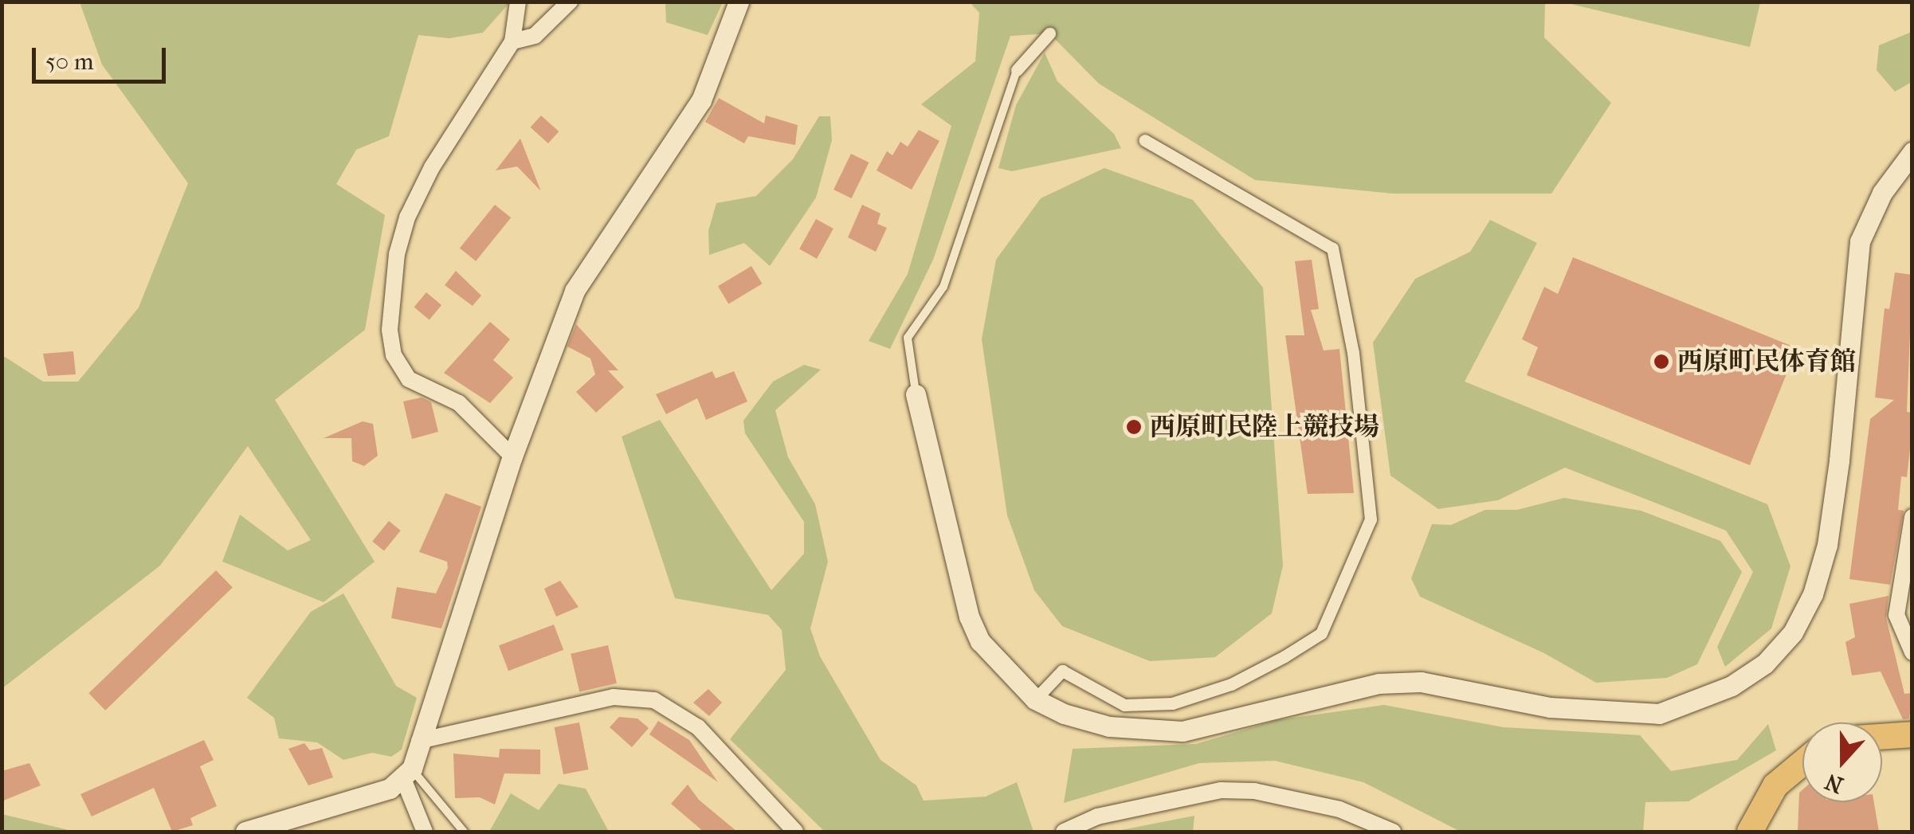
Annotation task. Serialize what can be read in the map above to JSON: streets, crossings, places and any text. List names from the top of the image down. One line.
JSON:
{"places":["西原町民体育館","西原町民陸上競技場"],"scale_bar":"50 m","north":"bottom"}
